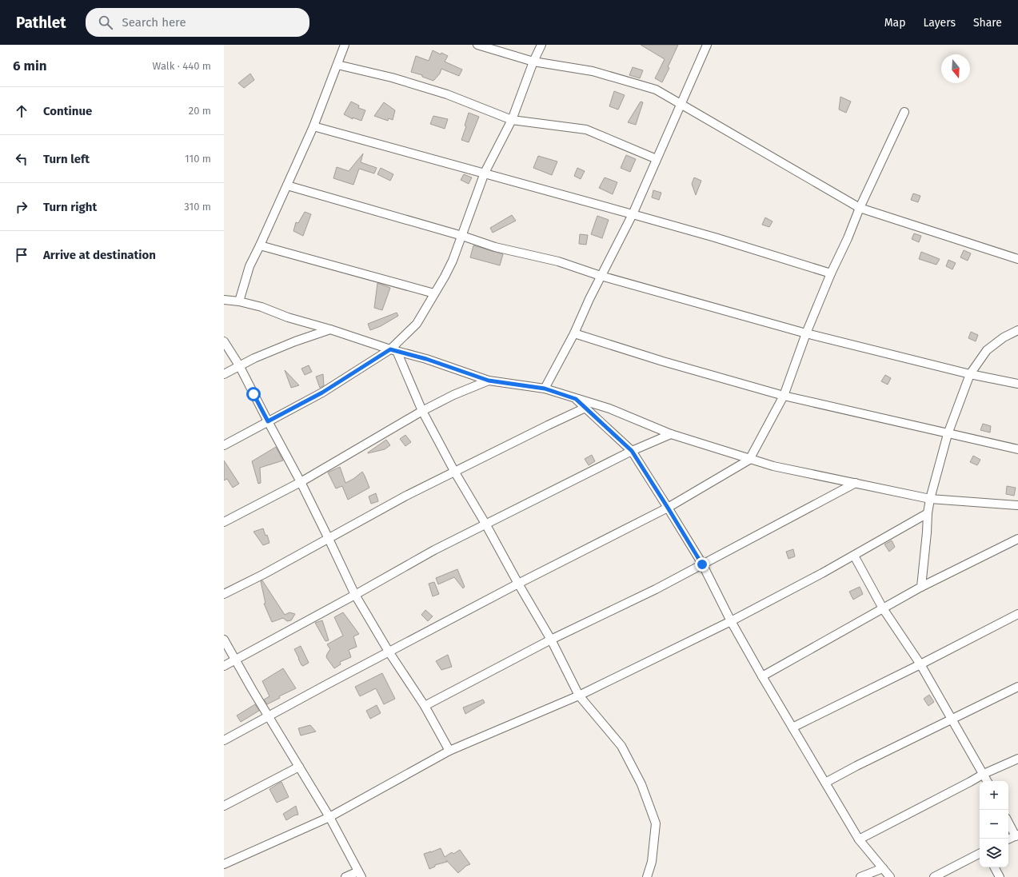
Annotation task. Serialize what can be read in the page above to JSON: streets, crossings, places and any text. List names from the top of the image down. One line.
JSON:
{"north":"bottom","page":{"header":"Pathlet","search":"Search here","nav":["Map","Layers","Share"],"heading":["6 min","Walk · 440 m"],"list":[["Continue","20 m"],["Turn left","110 m"],["Turn right","310 m"],"Arrive at destination"],"map_buttons":["+","−"]}}
